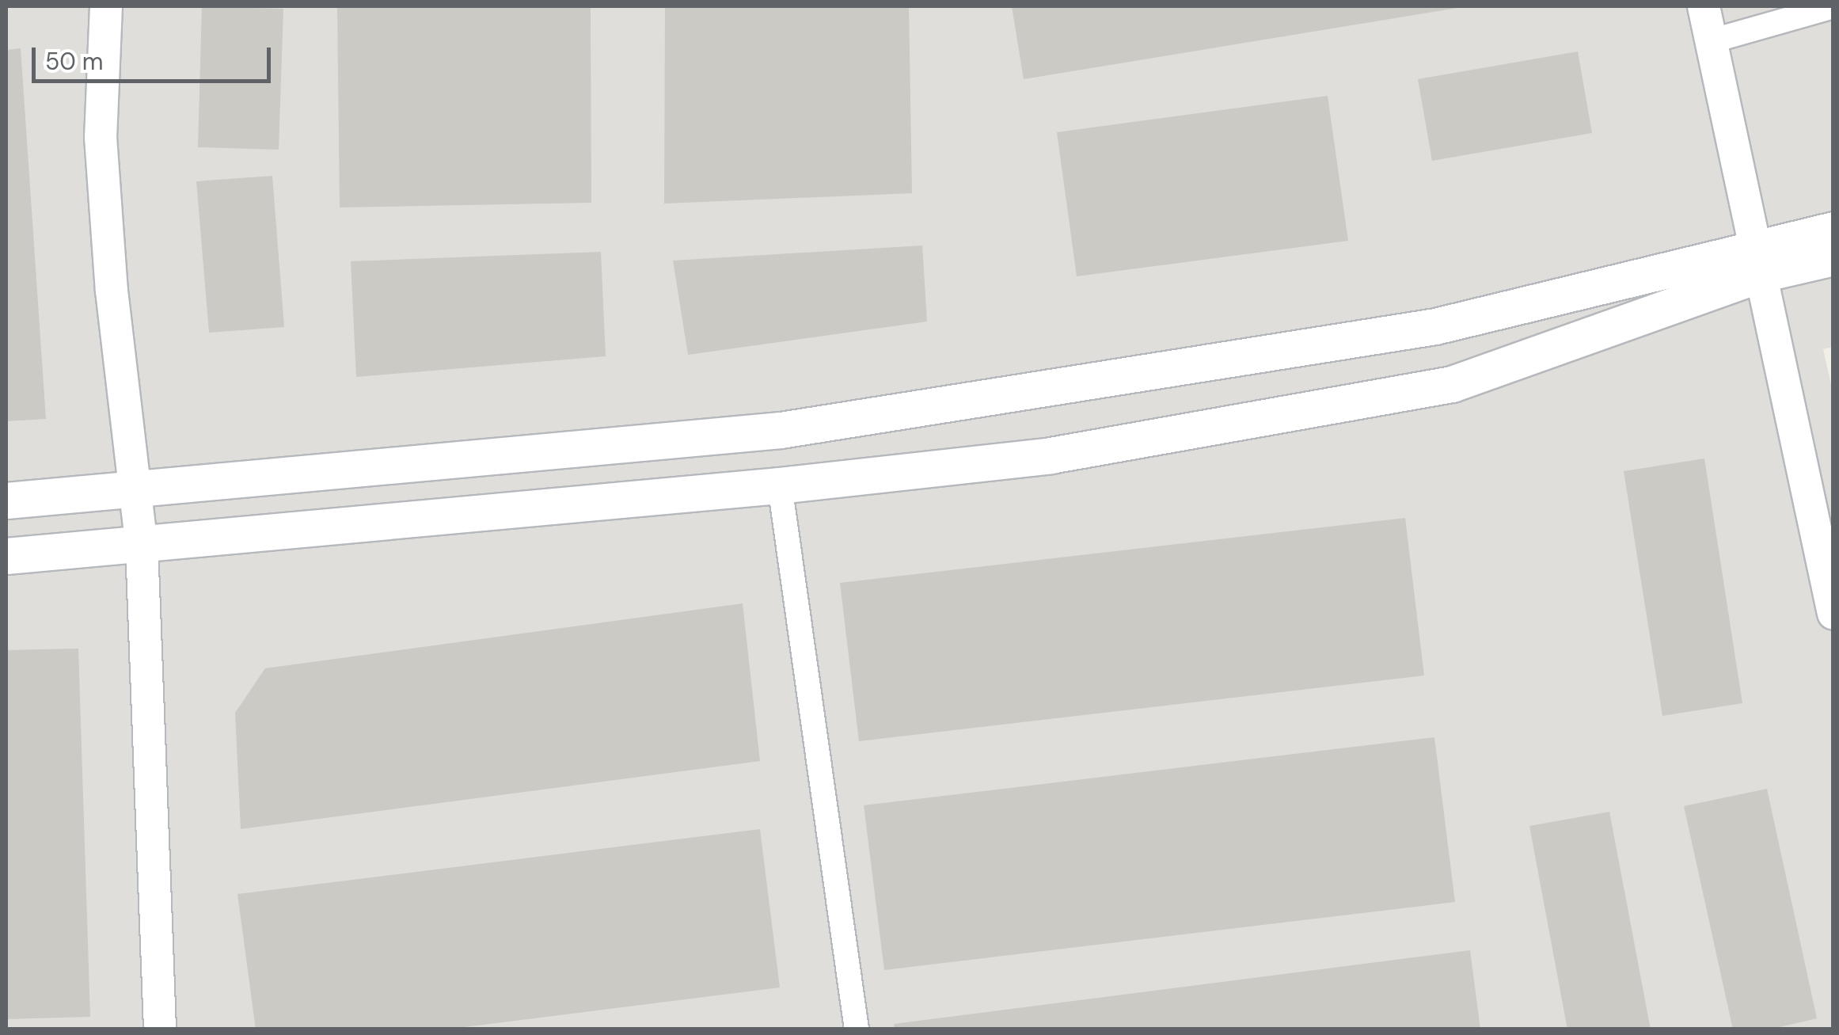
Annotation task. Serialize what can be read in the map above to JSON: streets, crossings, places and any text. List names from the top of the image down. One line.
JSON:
{"scale_bar":"50 m"}
